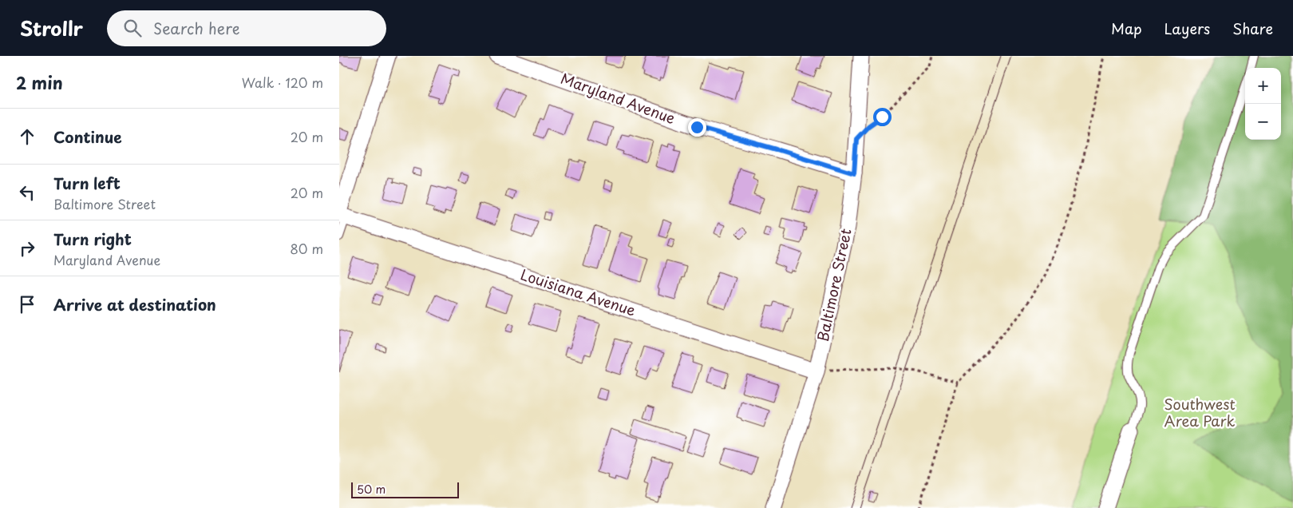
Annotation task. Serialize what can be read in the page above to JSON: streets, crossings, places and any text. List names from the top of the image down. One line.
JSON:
{"streets":{"street":["Maryland Avenue","Baltimore Street","Louisiana Avenue"]},"crossings":[["Maryland Avenue","Baltimore Street"],["Baltimore Street","Louisiana Avenue"]],"parks":["Southwest Area Park"],"scale_bar":"50 m","page":{"header":"Strollr","search":"Search here","nav":["Map","Layers","Share"],"heading":["2 min","Walk · 120 m"],"map_buttons":["+","−"],"list":[["Continue","20 m"],["Turn left","Baltimore Street","20 m"],["Turn right","Maryland Avenue","80 m"],"Arrive at destination"],"scale":"50 m"}}
